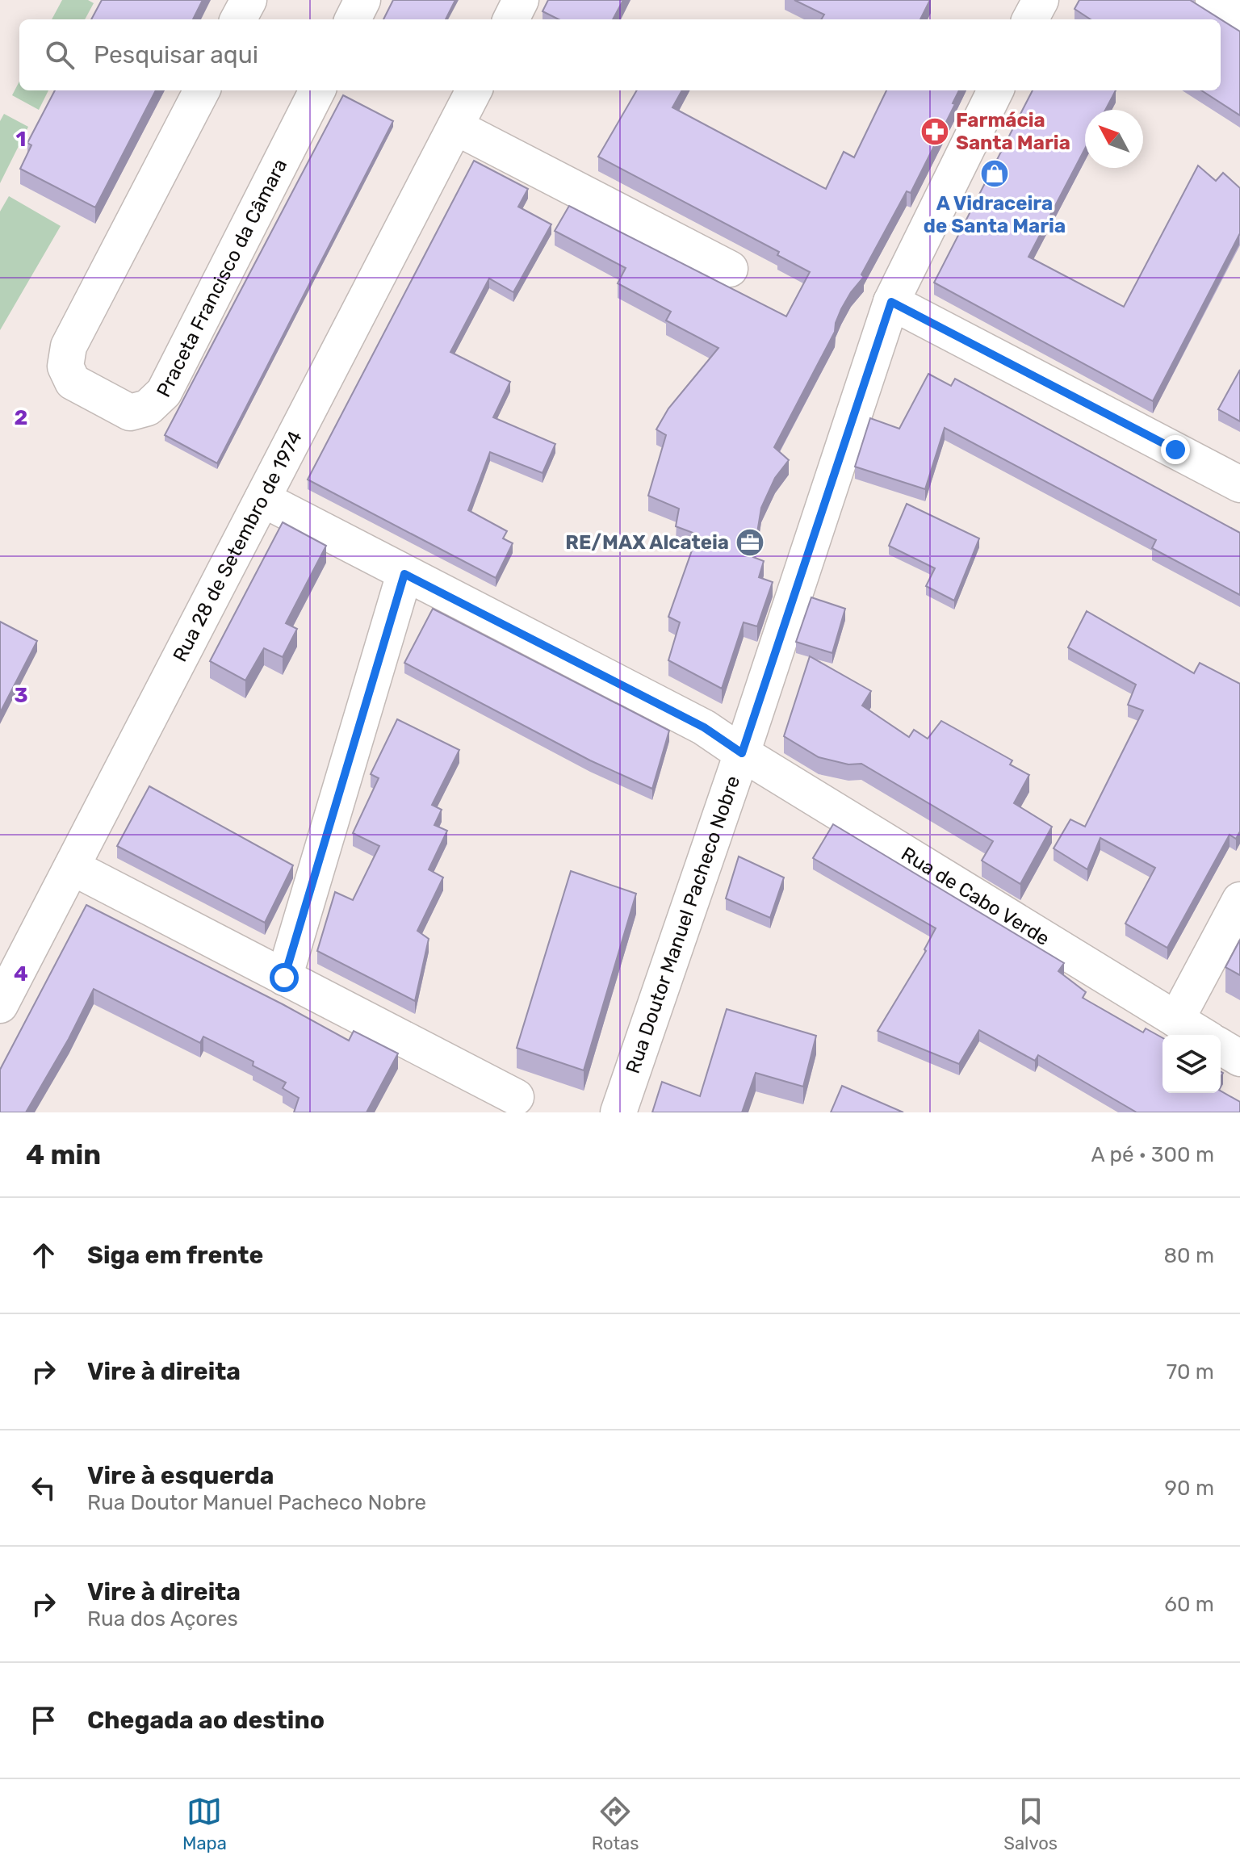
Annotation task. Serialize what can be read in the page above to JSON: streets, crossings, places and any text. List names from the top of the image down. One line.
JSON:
{"streets":{"street":["Praceta Francisco da Câmara","Rua 28 de Setembro de 1974","Rua de Cabo Verde","Rua Doutor Manuel Pacheco Nobre"]},"crossings":[["Rua 28 de Setembro de 1974","Rua de Cabo Verde"],["Rua de Cabo Verde","Rua Doutor Manuel Pacheco Nobre"]],"places":{"pharmacy":["Farmácia Santa Maria"],"shop":["A Vidraceira de Santa Maria"],"office":["RE/MAX Alcateia"]},"north":"top left","page":{"search":"Pesquisar aqui","heading":["4 min","A pé · 300 m"],"list":[["Siga em frente","80 m"],["Vire à direita","70 m"],["Vire à esquerda","Rua Doutor Manuel Pacheco Nobre","90 m"],["Vire à direita","Rua dos Açores","60 m"],"Chegada ao destino"],"nav":["Mapa","Rotas","Salvos"]},"grid":{"rows":["1","2","3","4"]}}
